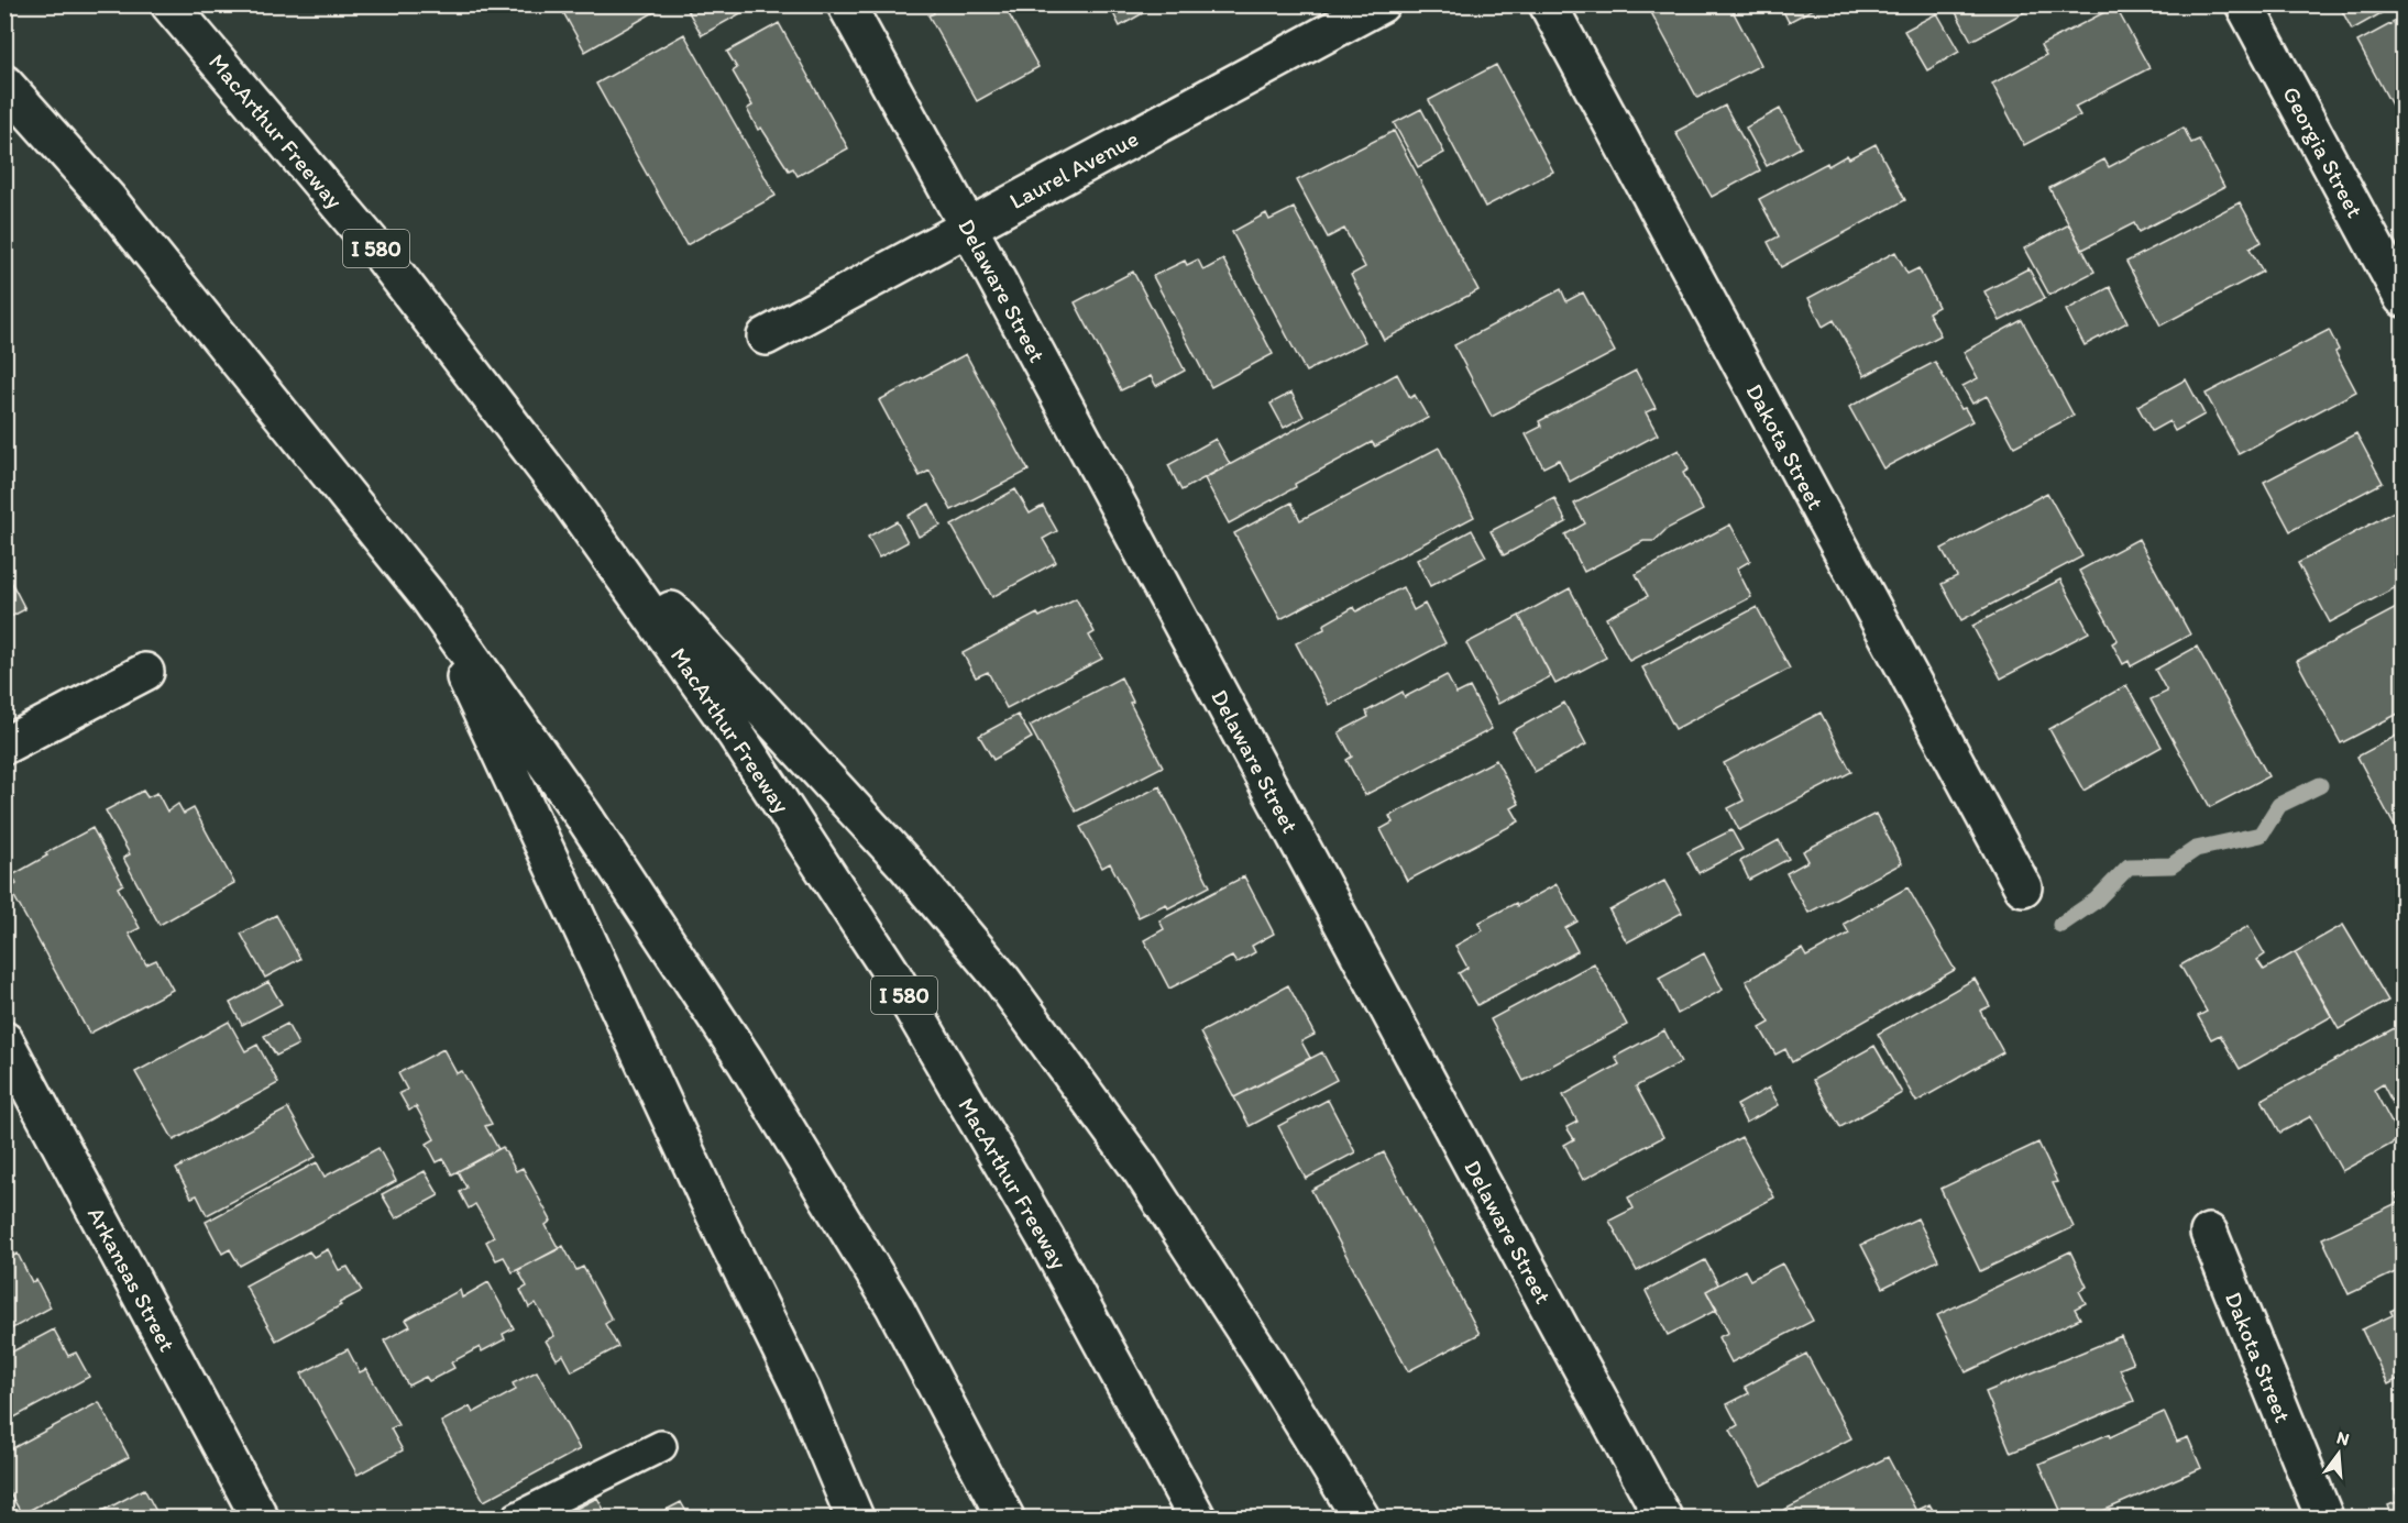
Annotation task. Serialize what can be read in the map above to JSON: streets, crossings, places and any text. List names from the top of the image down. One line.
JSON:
{"streets":{"main road":["MacArthur Freeway","Georgia Street","Laurel Avenue","I 580","Delaware Street","Dakota Street","Arkansas Street"]},"crossings":[["Laurel Avenue","Delaware Street"]],"north":"top"}
